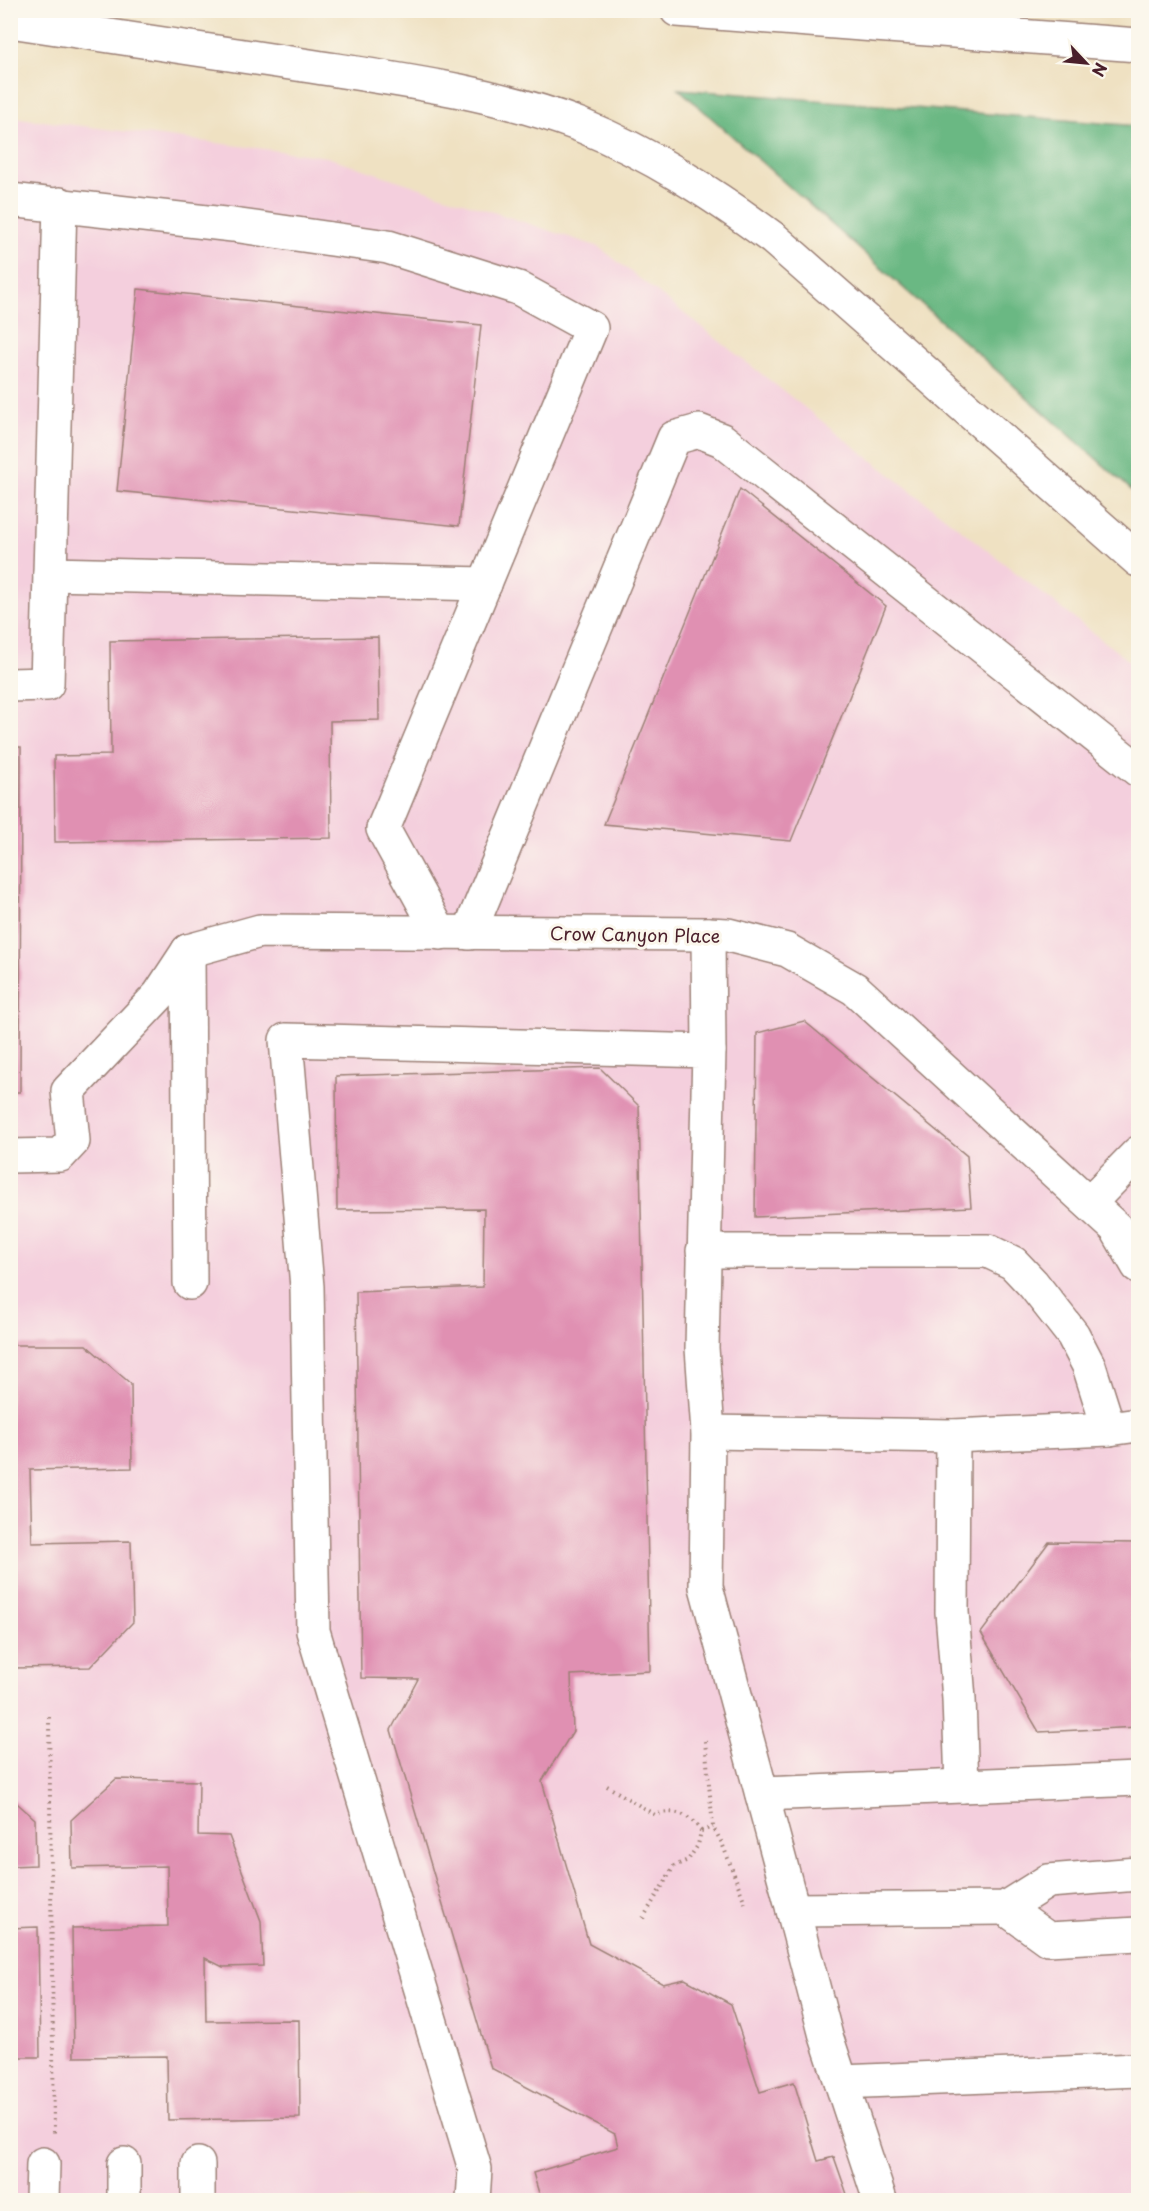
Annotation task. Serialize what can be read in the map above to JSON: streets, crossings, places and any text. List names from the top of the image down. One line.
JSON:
{"streets":{"main road":["Crow Canyon Place"]},"north":"bottom right"}
